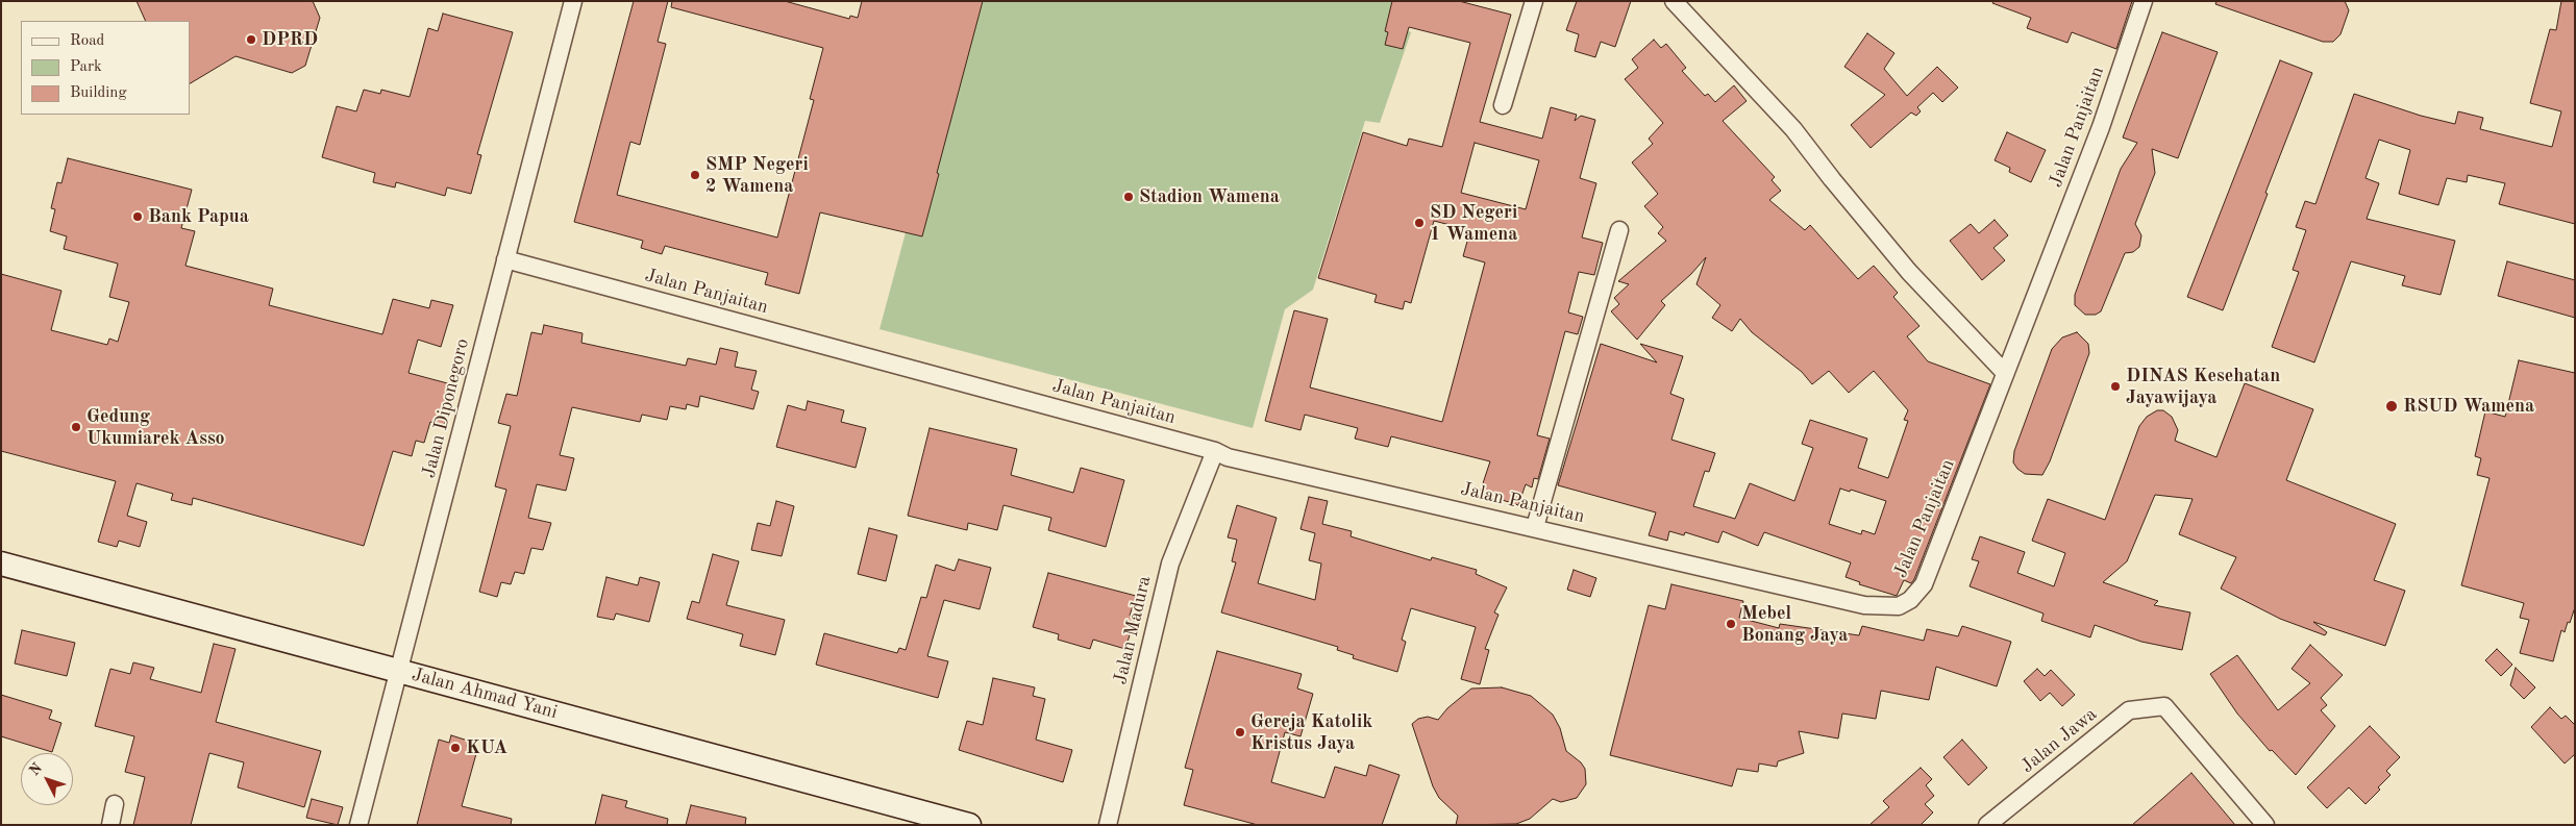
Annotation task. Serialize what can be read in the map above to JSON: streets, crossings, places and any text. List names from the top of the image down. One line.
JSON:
{"streets":{"main road":["Jalan Ahmad Yani"],"street":["Jalan Panjaitan","Jalan Diponegoro","Jalan Madura","Jalan Jawa"]},"crossings":[["Jalan Panjaitan","Jalan Diponegoro"],["Jalan Panjaitan","Jalan Madura"],["Jalan Diponegoro","Jalan Ahmad Yani"]],"places":["DPRD","SMP Negeri 2 Wamena","Stadion Wamena","Bank Papua","SD Negeri 1 Wamena","DINAS Kesehatan Jayawijaya","RSUD Wamena","Gedung Ukumiarek Asso","Mebel Bonang Jaya","Gereja Katolik Kristus Jaya","KUA"],"legend":["Road","Park","Building"],"north":"top left"}
